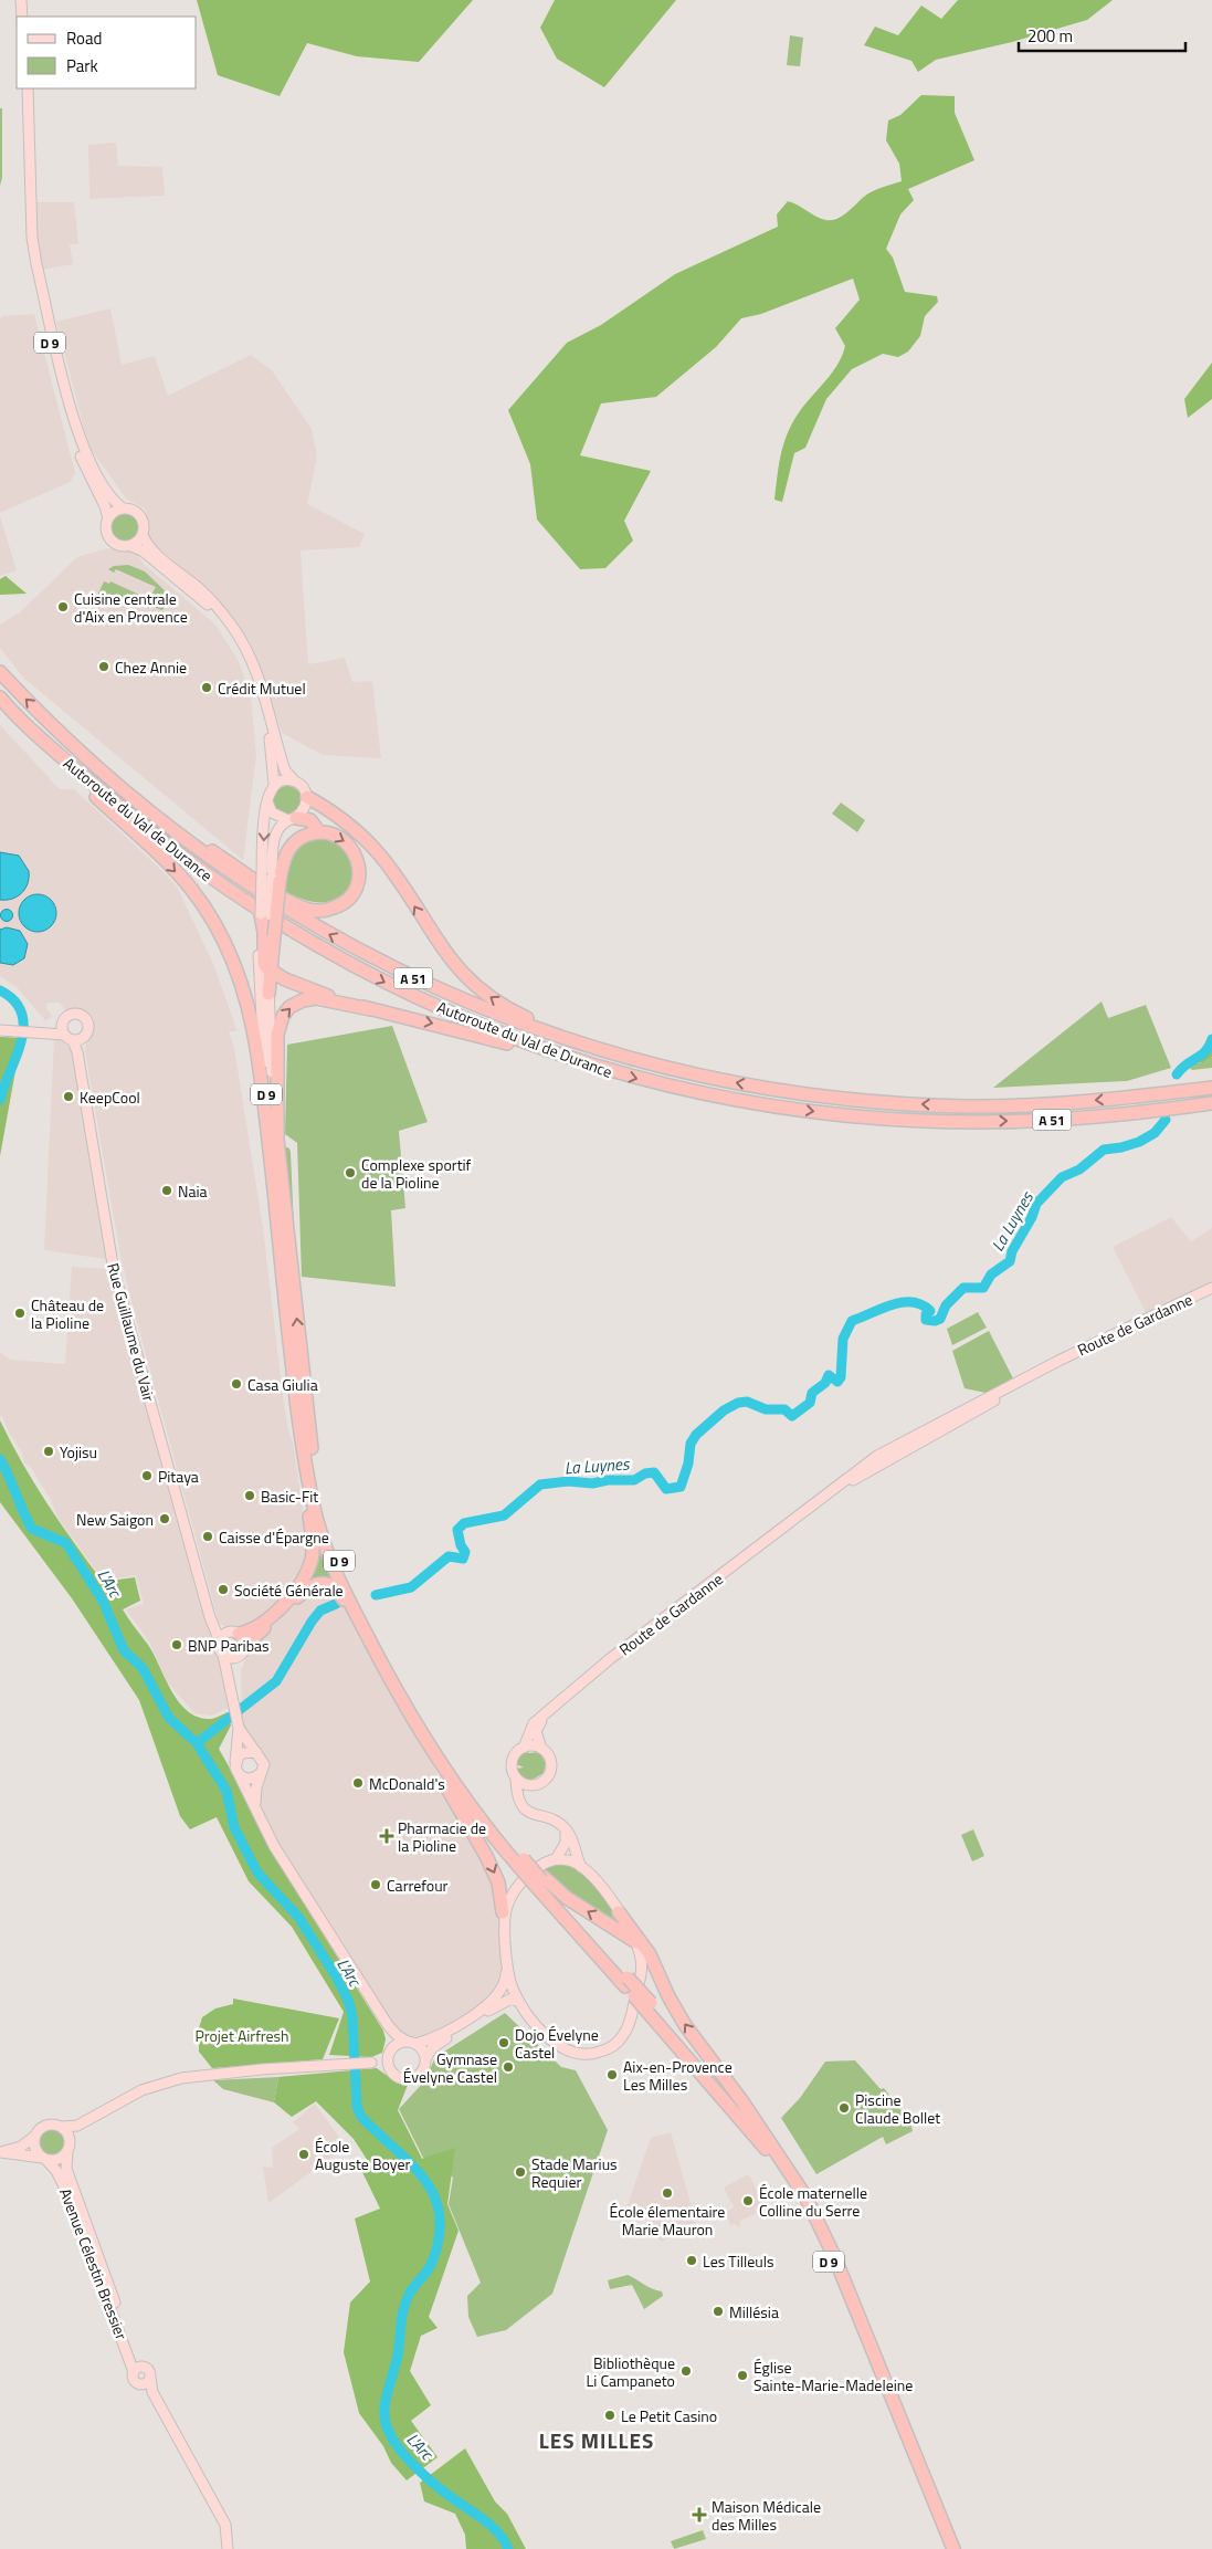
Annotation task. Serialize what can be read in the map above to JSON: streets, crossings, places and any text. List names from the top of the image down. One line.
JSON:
{"streets":{"highway":["D 9","Autoroute du Val de Durance","A 51"],"main road":["Route de Gardanne","Rue Guillaume du Vair","Avenue Célestin Bressier"]},"crossings":[["D 9","Rue Guillaume du Vair"]],"districts":["LES MILLES"],"water":["La Luynes","L'Arc"],"parks":["Projet Airfresh"],"places":{"other":["Cuisine centrale d'Aix en Provence","Chez Annie","Crédit Mutuel","KeepCool","Complexe sportif de la Pioline","Naia","Château de la Pioline","Casa Giulia","Yojisu","Pitaya","Basic-Fit","New Saigon","Caisse d'Épargne","Société Générale","BNP Paribas","McDonald's","Carrefour","Dojo Évelyne Castel","Gymnase Évelyne Castel","Aix-en-Provence Les Milles","Piscine Claude Bollet","École Auguste Boyer","Stade Marius Requier","École élementaire Marie Mauron","École maternelle Colline du Serre","Les Tilleuls","Millésia","Bibliothèque Li Campaneto","Église Sainte-Marie-Madeleine","Le Petit Casino"],"health":["Pharmacie de la Pioline","Maison Médicale des Milles"]},"legend":["Road","Park"],"scale_bar":"200 m"}
